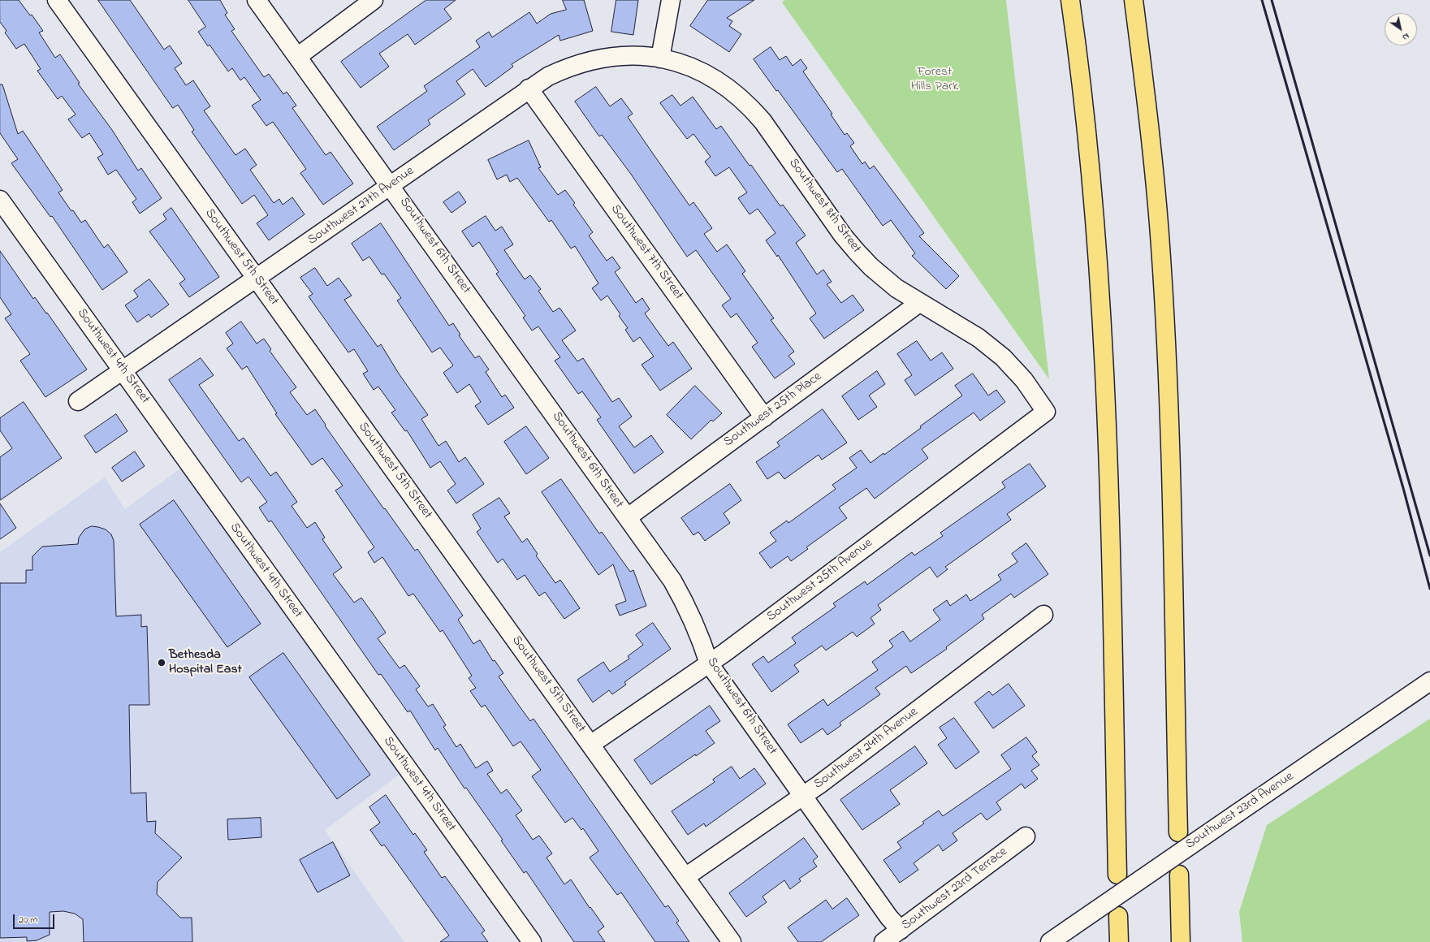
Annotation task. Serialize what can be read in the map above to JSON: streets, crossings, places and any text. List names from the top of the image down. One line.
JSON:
{"streets":{"street":["Southwest 27th Avenue","Southwest 8th Street","Southwest 6th Street","Southwest 7th Street","Southwest 5th Street","Southwest 4th Street","Southwest 25th Place","Southwest 25th Avenue","Southwest 24th Avenue","Southwest 23rd Avenue","Southwest 23rd Terrace"]},"crossings":[["Southwest 27th Avenue","Southwest 8th Street"],["Southwest 27th Avenue","Southwest 6th Street"],["Southwest 27th Avenue","Southwest 7th Street"],["Southwest 27th Avenue","Southwest 5th Street"],["Southwest 27th Avenue","Southwest 4th Street"],["Southwest 8th Street","Southwest 25th Place"],["Southwest 8th Street","Southwest 25th Avenue"],["Southwest 6th Street","Southwest 25th Place"],["Southwest 6th Street","Southwest 25th Avenue"],["Southwest 6th Street","Southwest 24th Avenue"],["Southwest 6th Street","Southwest 23rd Terrace"],["Southwest 7th Street","Southwest 25th Place"],["Southwest 5th Street","Southwest 25th Avenue"],["Southwest 5th Street","Southwest 24th Avenue"]],"parks":["Forest Hills Park"],"places":["Bethesda Hospital East"],"scale_bar":"20 m","north":"bottom right"}
